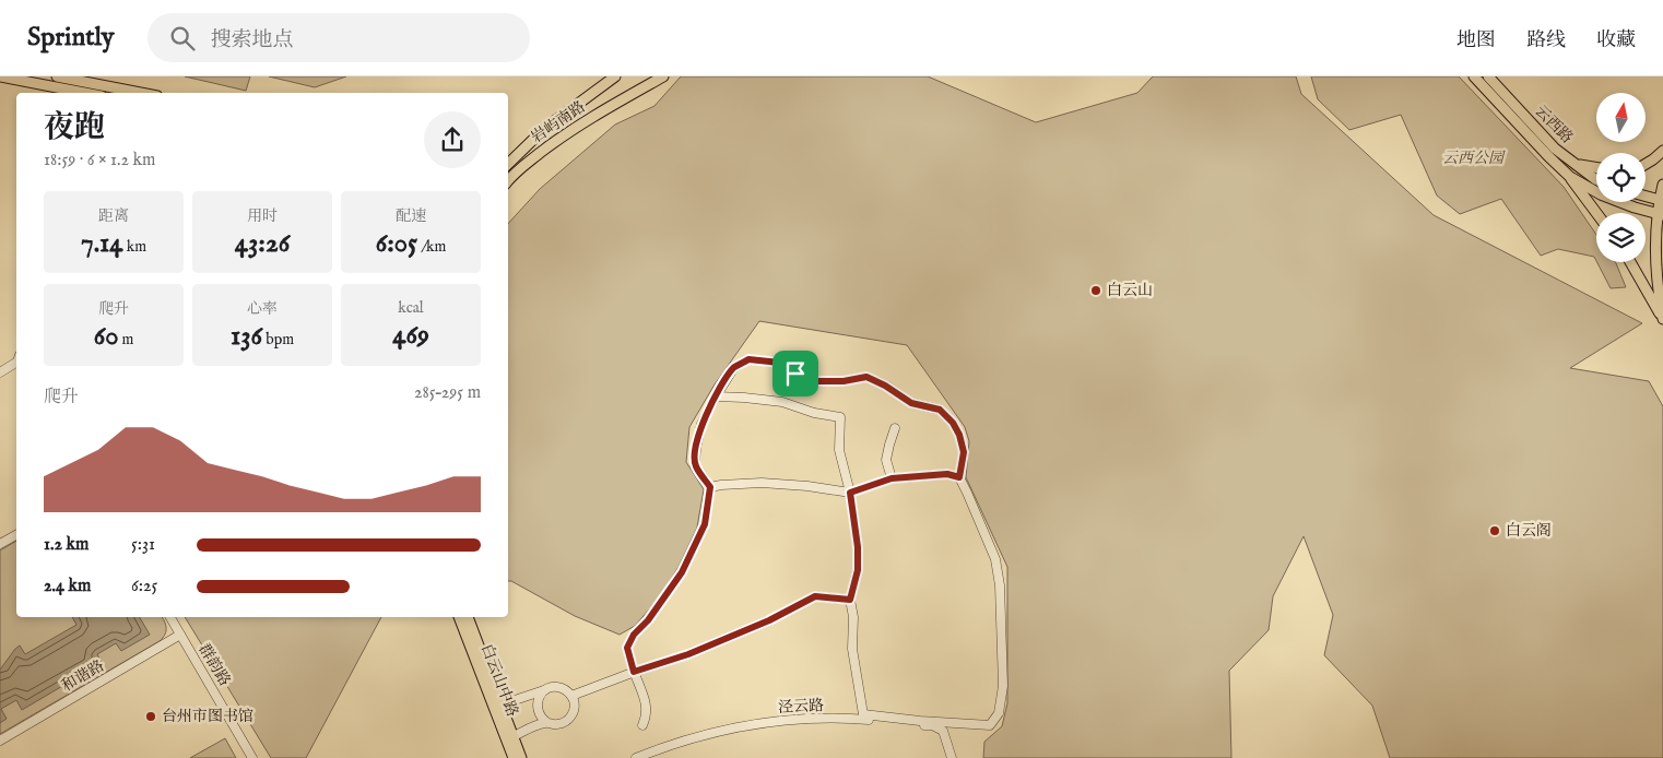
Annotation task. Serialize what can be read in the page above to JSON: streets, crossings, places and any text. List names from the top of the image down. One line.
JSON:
{"streets":{"main road":["岩屿南路","云西路","白云山中路"],"street":["群韵路","和谐路","泾云路"]},"crossings":[["群韵路","和谐路"]],"parks":["云西公园"],"places":["白云山","白云阁","台州市图书馆"],"north":"top","page":{"header":"Sprintly","search":"搜索地点","nav":["地图","路线","收藏"],"heading":["夜跑","18:59 · 6 × 1.2 km"],"stats":[["距离","7.14 km"],["用时","43:26"],["配速","6:05 /km"],["爬升","60 m"],["心率","136 bpm"],["kcal","469"]],"chart":["爬升","285–295 m"],"list":[{"name":"1.2 km","note":"5:31"},{"name":"2.4 km","note":"6:25"}]}}
